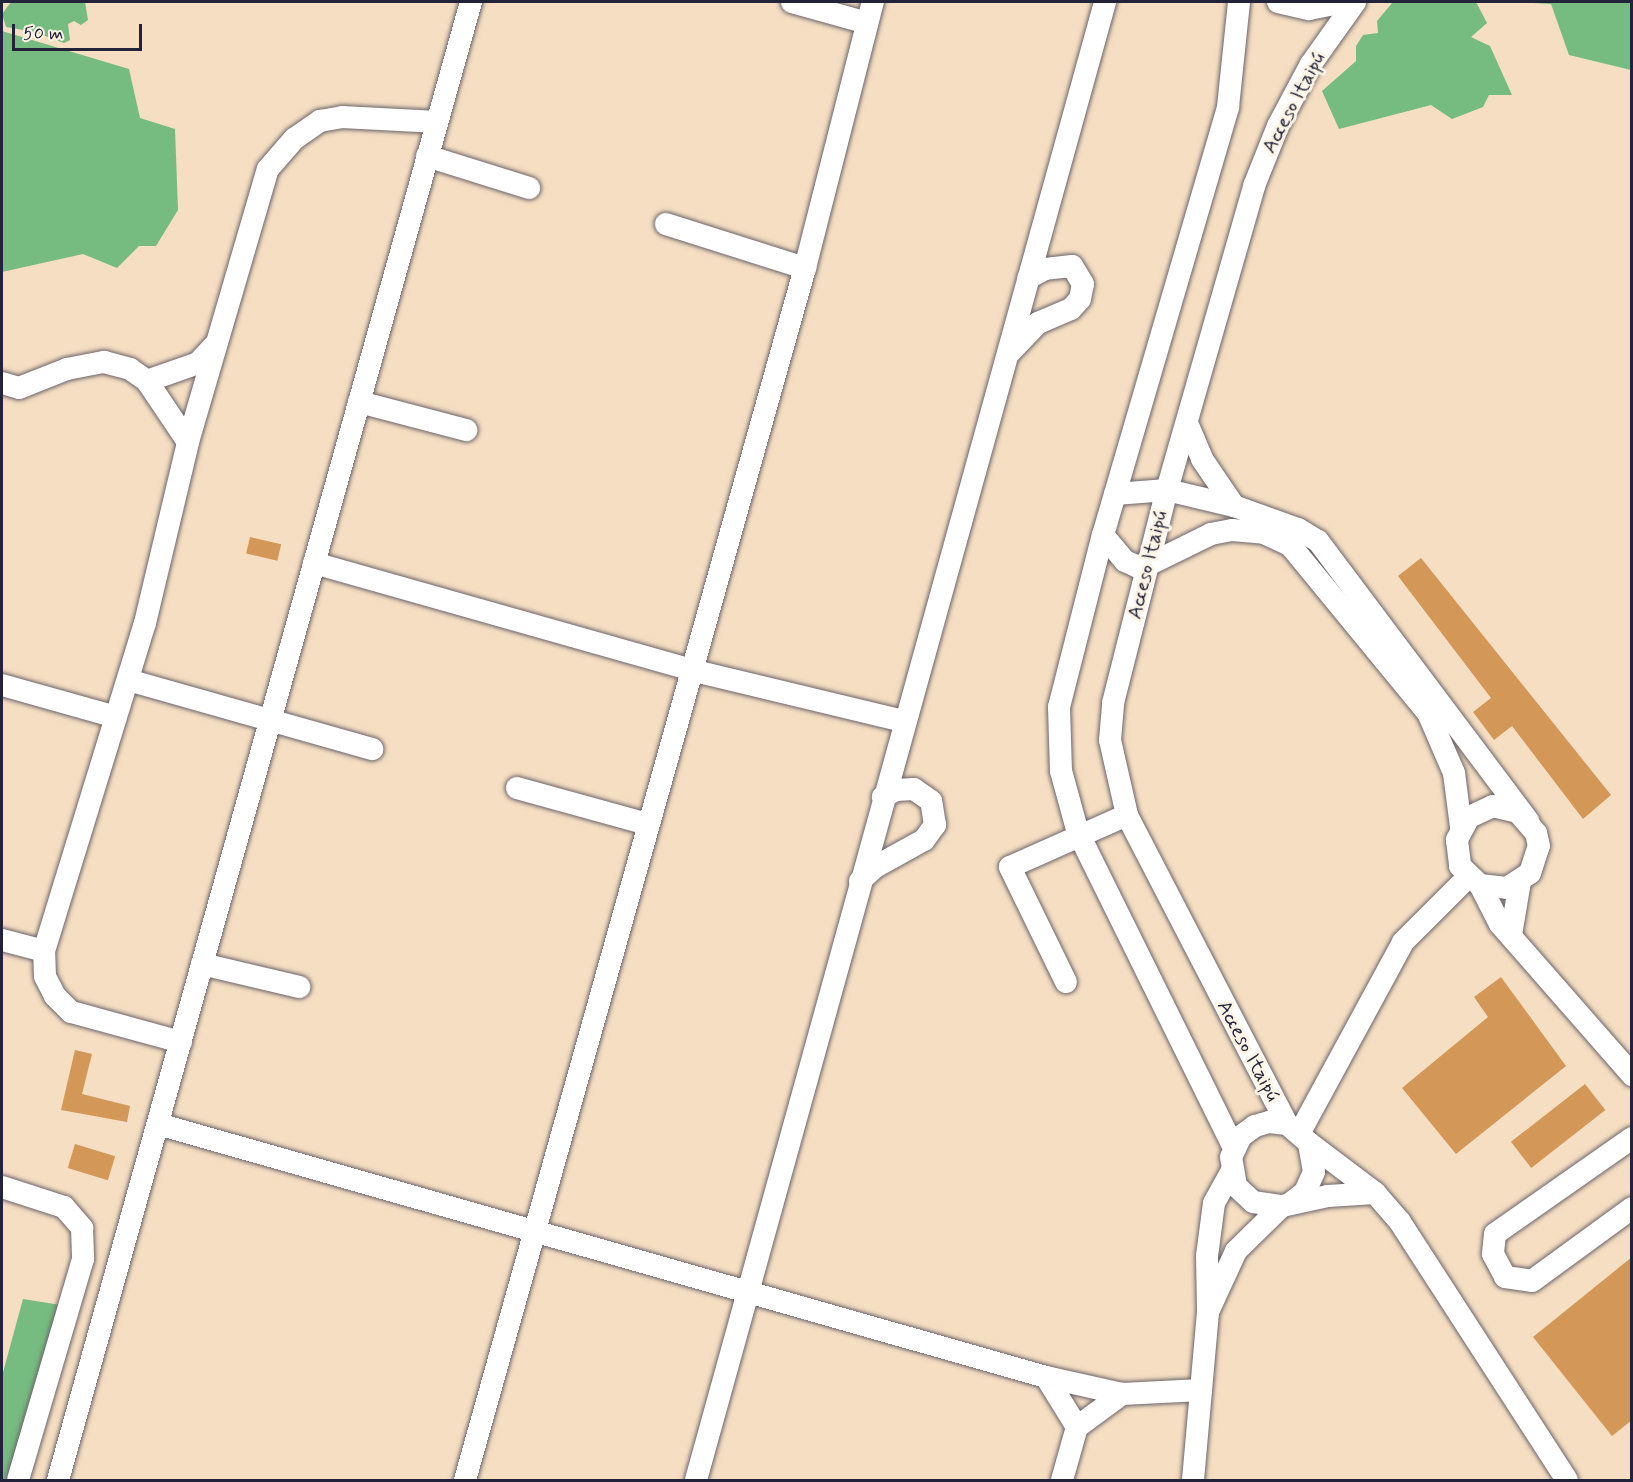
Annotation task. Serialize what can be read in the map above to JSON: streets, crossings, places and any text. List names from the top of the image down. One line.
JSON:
{"streets":{"street":["Acceso Itaipú"]},"scale_bar":"50 m"}
